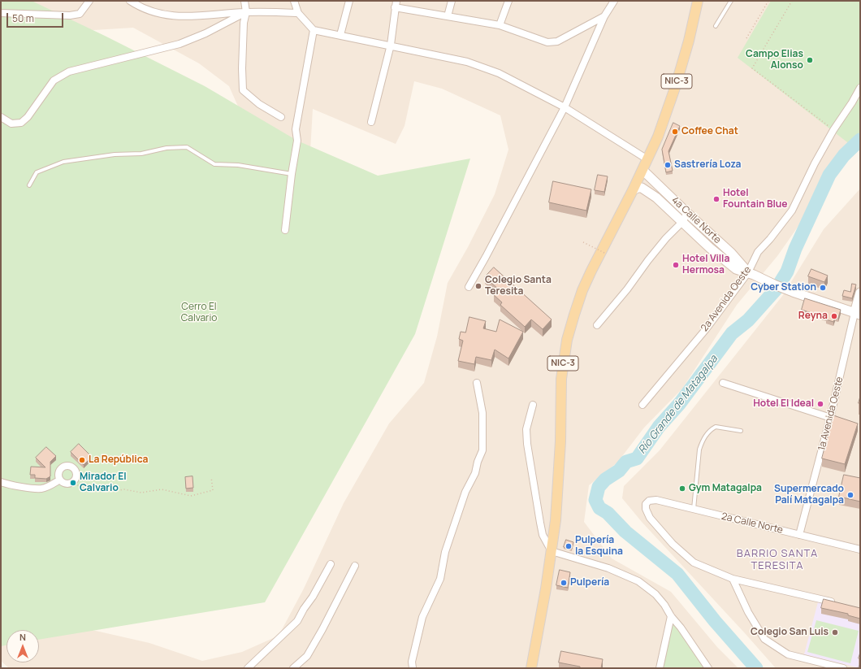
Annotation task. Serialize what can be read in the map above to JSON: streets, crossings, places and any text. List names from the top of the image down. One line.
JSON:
{"streets":{"main road":["NIC-3"],"street":["4a Calle Norte","2a Avenida Oeste","1a Avenida Oeste","2a Calle Norte"]},"crossings":[["NIC-3","4a Calle Norte"],["4a Calle Norte","2a Avenida Oeste"],["4a Calle Norte","1a Avenida Oeste"],["1a Avenida Oeste","2a Calle Norte"]],"districts":["BARRIO SANTA TERESITA"],"water":["Río Grande de Matagalpa"],"parks":["Cerro El Calvario"],"places":["Campo Elias Alonso","Coffee Chat","Sastrería Loza","Hotel Fountain Blue","Hotel Villa Hermosa","Colegio Santa Teresita","Cyber Station","Reyna","Hotel El Ideal","La República","Mirador El Calvario","Gym Matagalpa","Supermercado Palí Matagalpa","Pulpería la Esquina","Pulpería","Colegio San Luis"],"scale_bar":"50 m","north":"top"}
